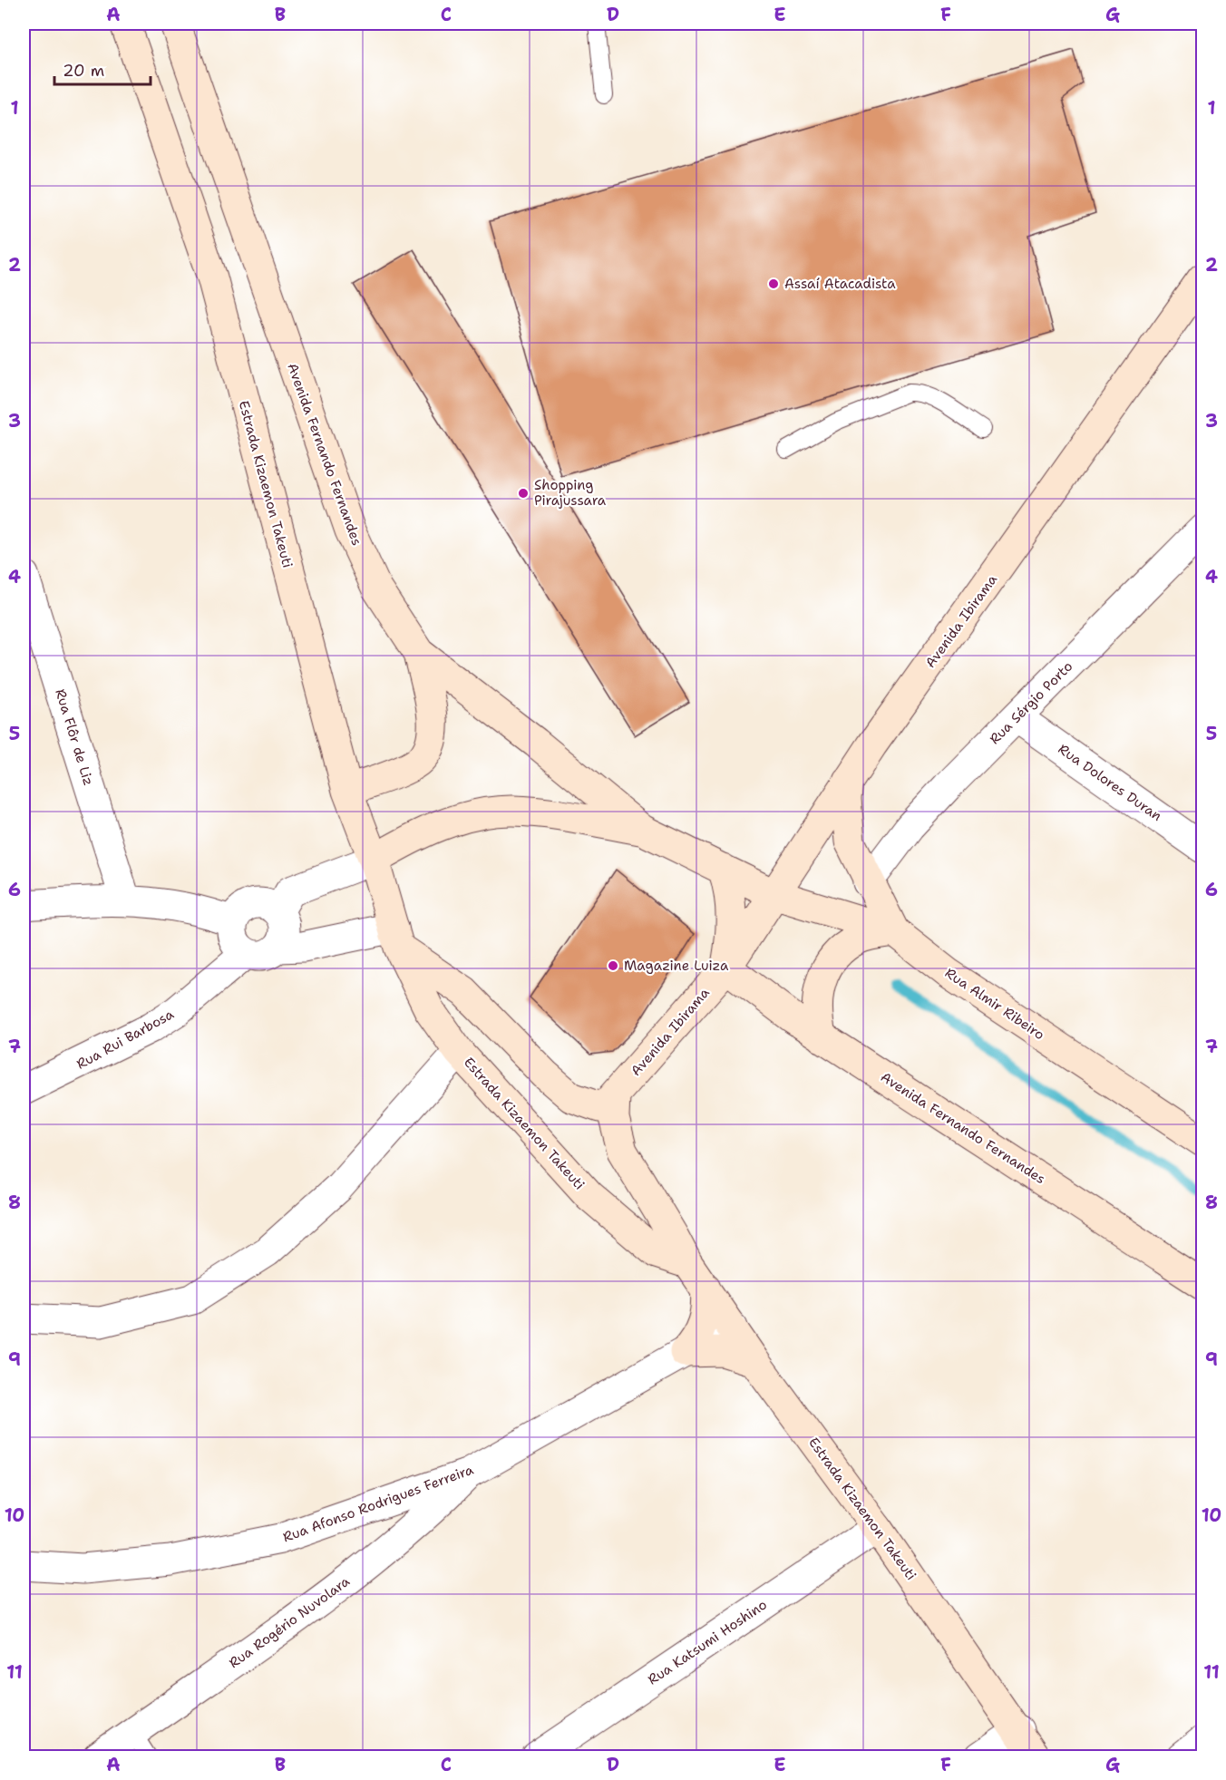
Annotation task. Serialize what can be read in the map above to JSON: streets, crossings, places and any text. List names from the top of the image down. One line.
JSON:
{"streets":{"main road":["Avenida Fernando Fernandes","Estrada Kizaemon Takeuti","Avenida Ibirama","Rua Almir Ribeiro"],"street":["Rua Sérgio Porto","Rua Flôr de Liz","Rua Dolores Duran","Rua Rui Barbosa","Rua Afonso Rodrigues Ferreira","Rua Rogério Nuvolara","Rua Katsumi Hoshino"]},"crossings":[["Avenida Fernando Fernandes","Avenida Ibirama"],["Avenida Fernando Fernandes","Rua Almir Ribeiro"],["Estrada Kizaemon Takeuti","Avenida Ibirama"],["Estrada Kizaemon Takeuti","Rua Afonso Rodrigues Ferreira"],["Estrada Kizaemon Takeuti","Rua Katsumi Hoshino"],["Avenida Ibirama","Rua Almir Ribeiro"],["Rua Sérgio Porto","Rua Dolores Duran"],["Rua Afonso Rodrigues Ferreira","Rua Rogério Nuvolara"]],"places":["Assaí Atacadista","Shopping Pirajussara","Magazine Luiza"],"scale_bar":"20 m","grid":{"columns":["A","B","C","D","E","F","G"],"rows":["1","2","3","4","5","6","7","8","9","10","11"]}}
